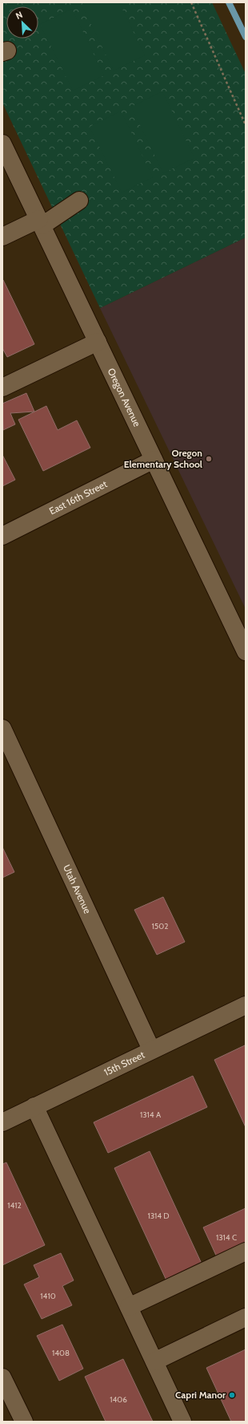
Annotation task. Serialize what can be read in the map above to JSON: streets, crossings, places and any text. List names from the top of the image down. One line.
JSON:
{"streets":{"street":["Oregon Avenue","East 16th Street","Utah Avenue","15th Street"]},"crossings":[["Oregon Avenue","East 16th Street"],["Utah Avenue","15th Street"]],"places":["Oregon Elementary School","Capri Manor"],"house_numbers":["1502","1314 A","1412","1314 D","1314 C","1410","1408","1406"],"north":"top left"}
